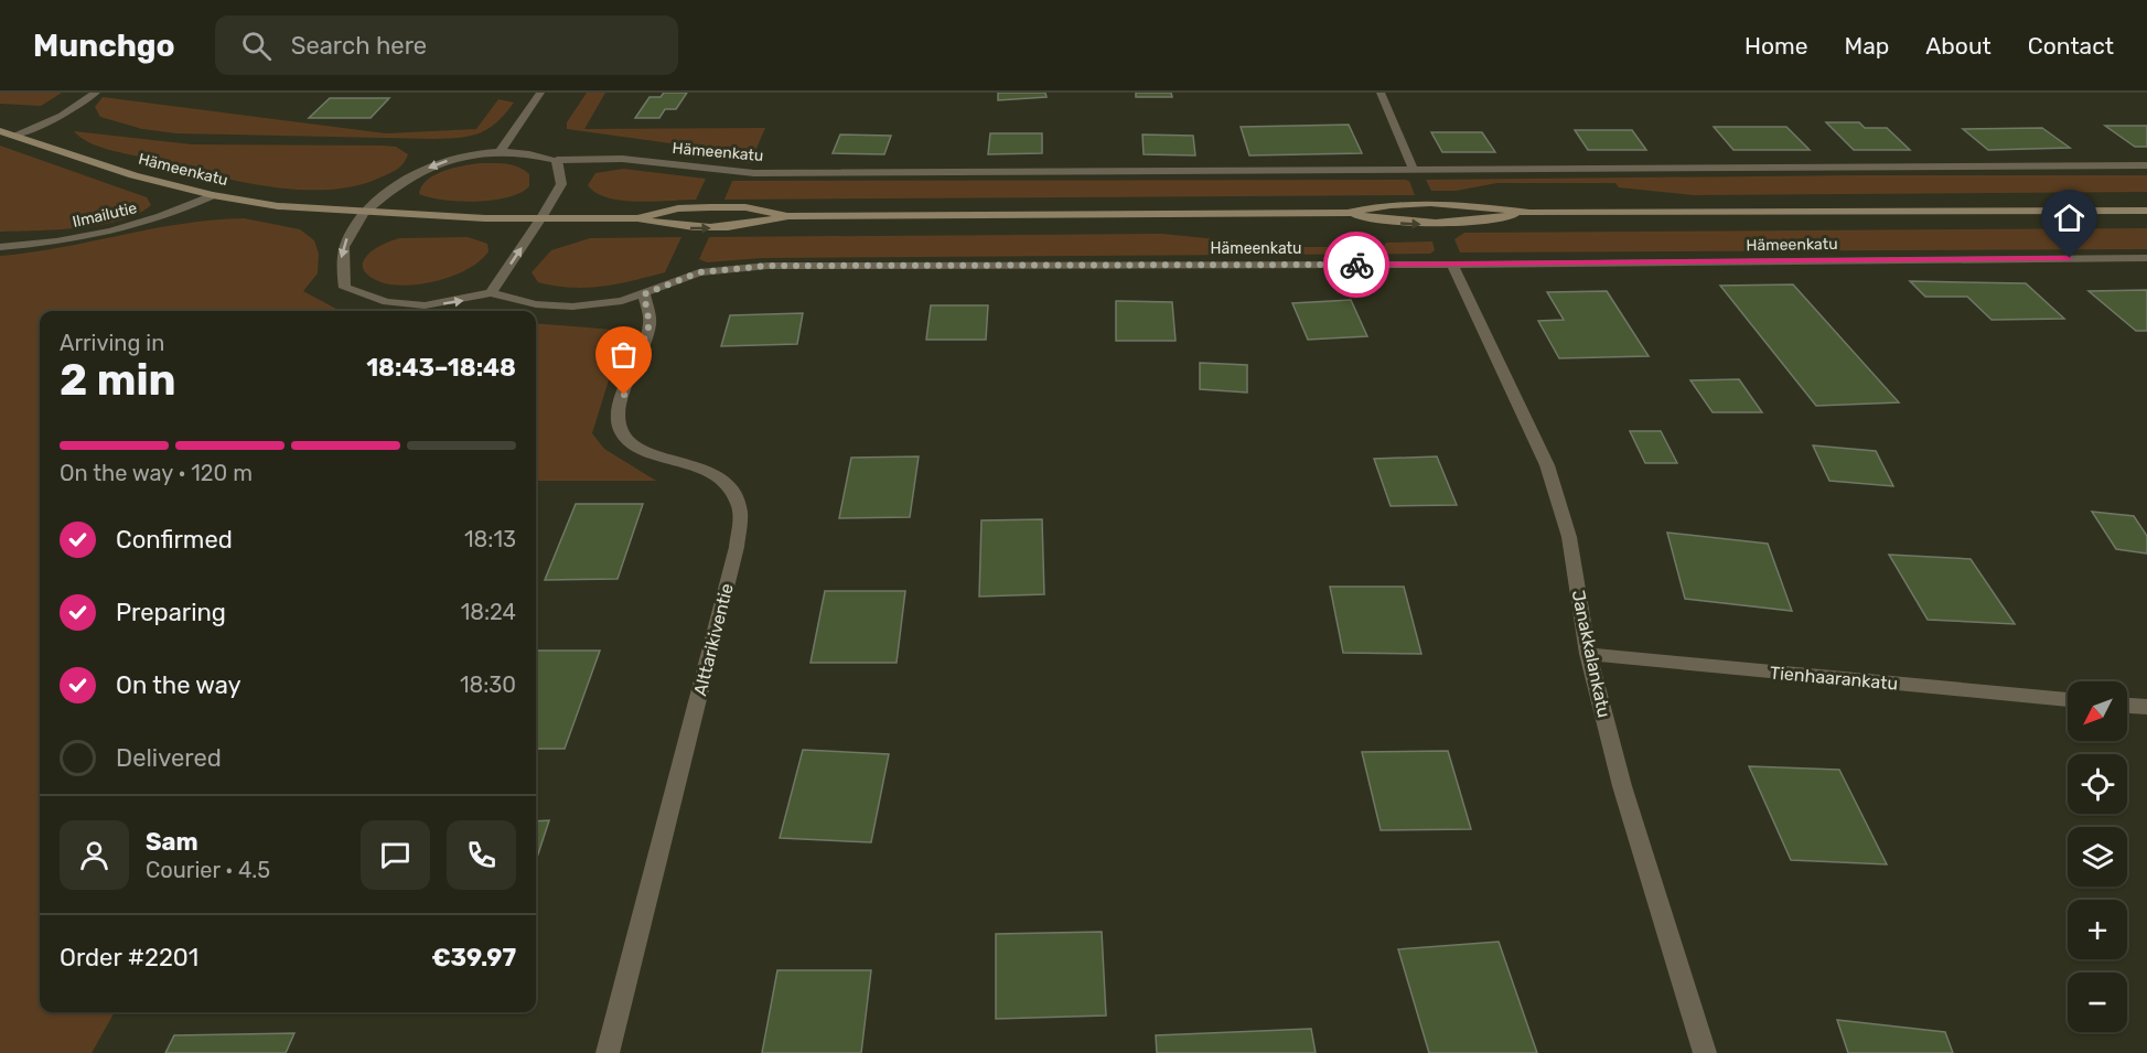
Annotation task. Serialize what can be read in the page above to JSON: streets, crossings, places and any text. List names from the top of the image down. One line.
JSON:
{"streets":{"main road":["Hämeenkatu"],"street":["Ilmailutie","Alttarikiventie","Janakkalankatu","Tienhaarankatu"]},"crossings":[["Hämeenkatu","Ilmailutie"],["Hämeenkatu","Alttarikiventie"],["Hämeenkatu","Janakkalankatu"],["Janakkalankatu","Tienhaarankatu"]],"north":"bottom left","page":{"header":"Munchgo","search":"Search here","nav":["Home","Map","About","Contact"],"heading":["2 min","Arriving in","18:43–18:48"],"panel":["Sam","Courier · 4.5","Order #2201","€39.97"],"bar":"On the way · 120 m","list":[["Confirmed","18:13"],["Preparing","18:24"],["On the way","18:30"],"Delivered"],"map_buttons":["+","−"]}}
